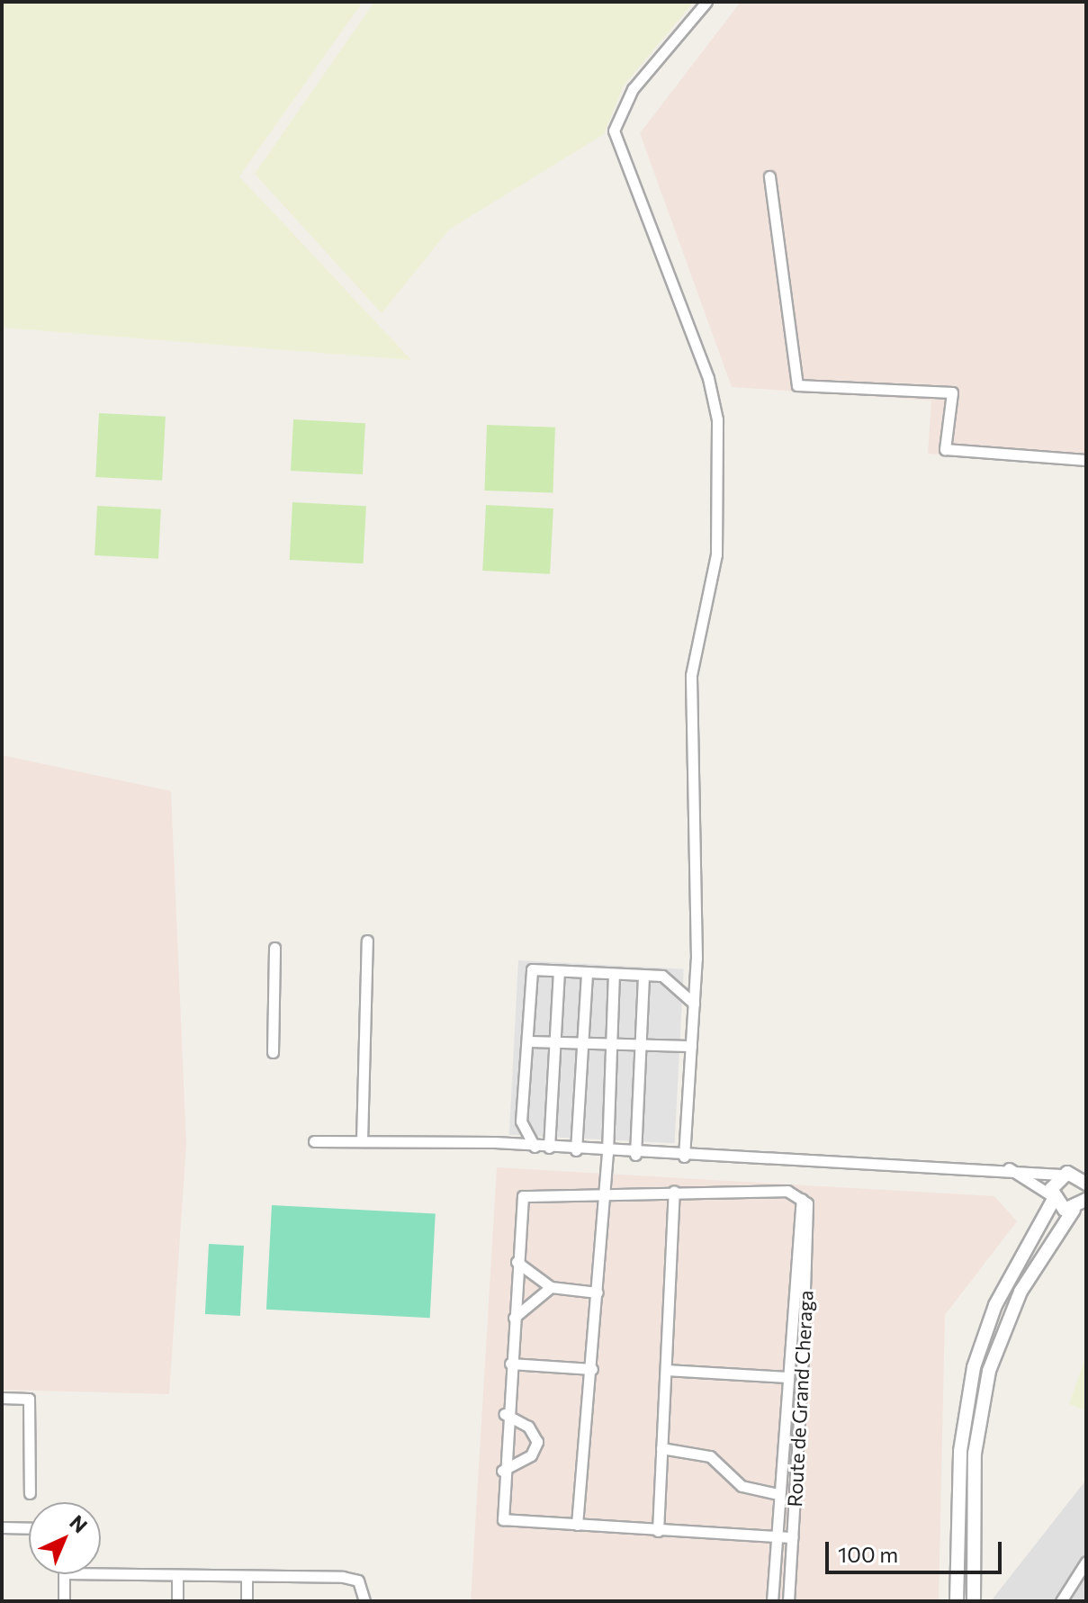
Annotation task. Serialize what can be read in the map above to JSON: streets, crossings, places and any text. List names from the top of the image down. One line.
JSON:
{"streets":{"street":["Route de Grand Cheraga"]},"scale_bar":"100 m","north":"top right"}
